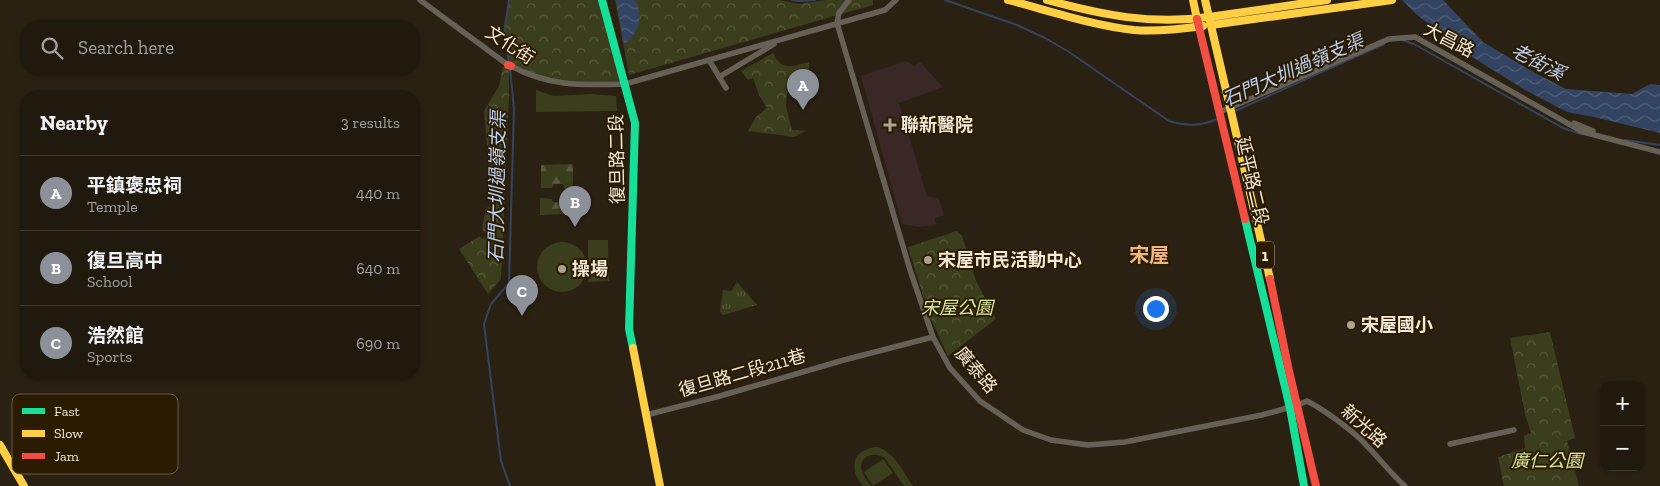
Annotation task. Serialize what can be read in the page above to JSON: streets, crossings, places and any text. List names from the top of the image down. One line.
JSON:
{"streets":{"main road":["復旦路二段","延平路二段","1"],"street":["大昌路","文化街","廣泰路","復旦路二段211巷","新光路"]},"crossings":[["大昌路","延平路二段"],["文化街","復旦路二段"],["復旦路二段","復旦路二段211巷"],["延平路二段","廣泰路"],["延平路二段","新光路"],["廣泰路","復旦路二段211巷"],["廣泰路","新光路"]],"districts":["宋屋"],"water":["老街溪","石門大圳過嶺支渠"],"parks":["宋屋公園","廣仁公園"],"places":{"health":["聯新醫院"],"other":["宋屋市民活動中心","操場","宋屋國小"]},"legend":["Fast","Slow","Jam"],"page":{"search":"Search here","pins":["A","B","C"],"heading":["Nearby","3 results"],"list":[{"mark":"A","name":"平鎮褒忠祠","note":"Temple","value":"440 m"},{"mark":"B","name":"復旦高中","note":"School","value":"640 m"},{"mark":"C","name":"浩然館","note":"Sports","value":"690 m"}],"map_buttons":["+","−"]}}
